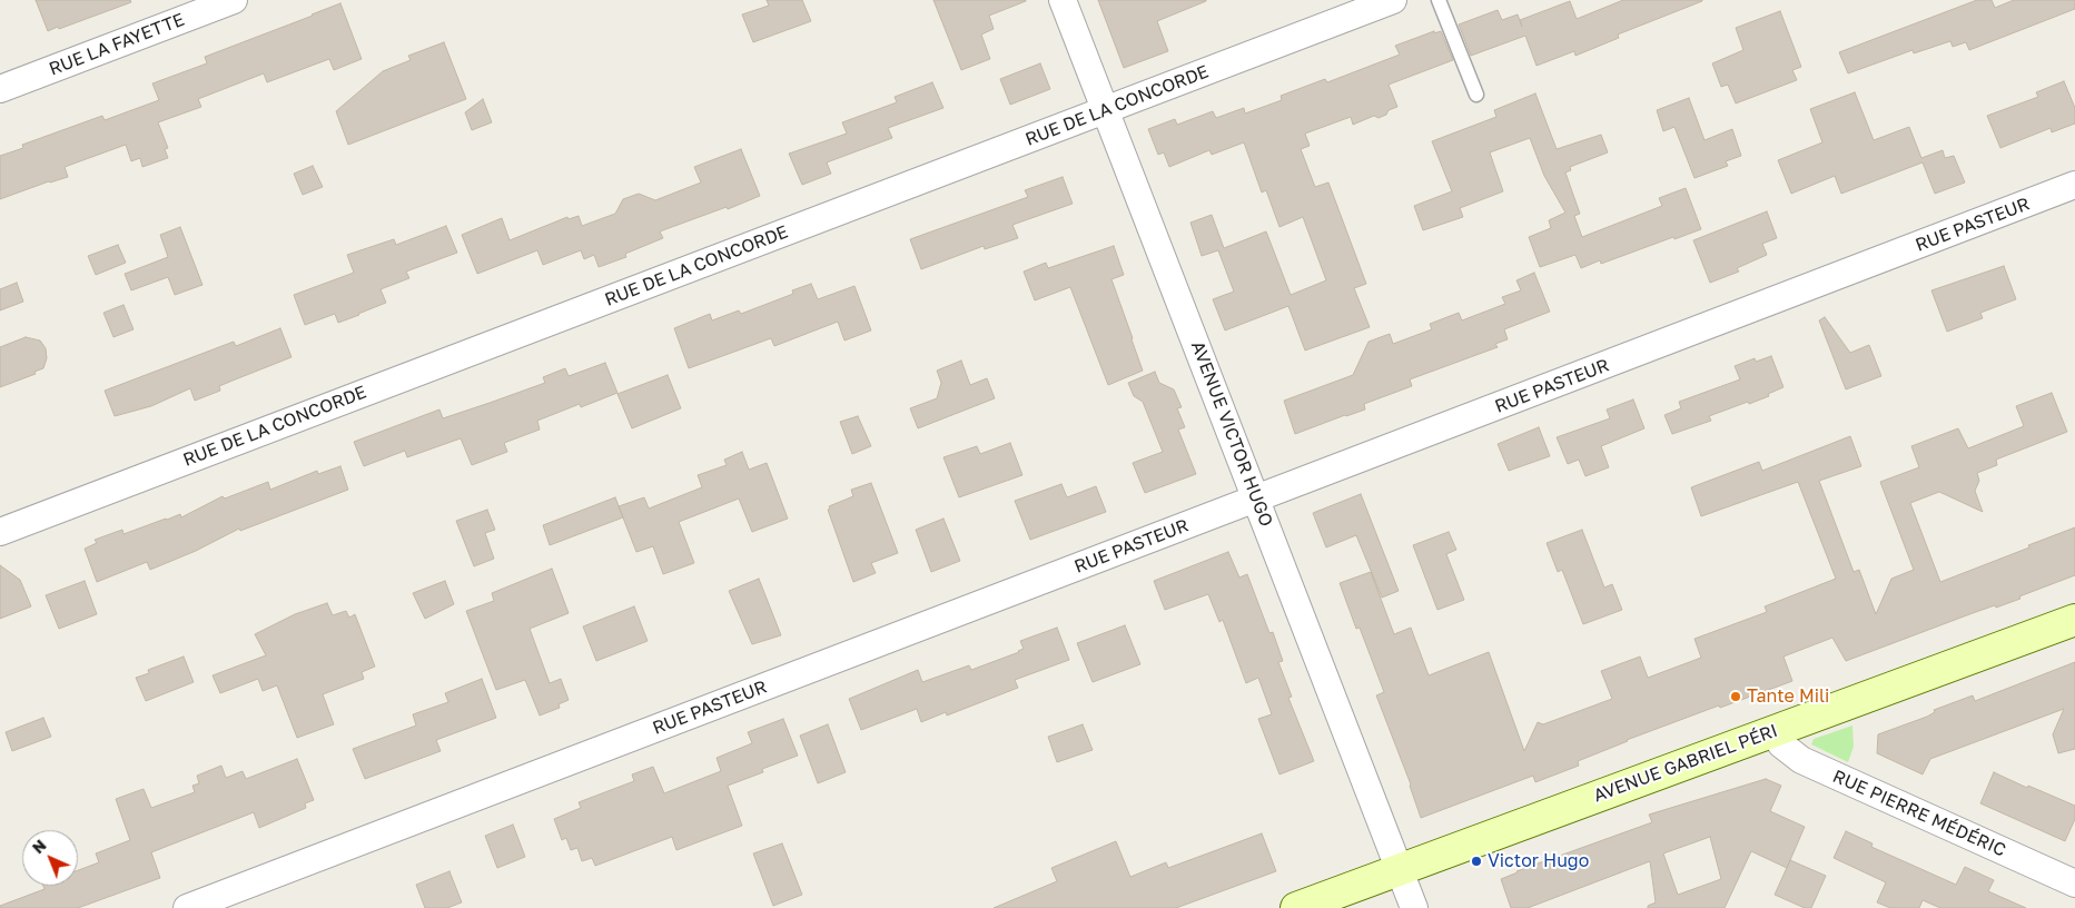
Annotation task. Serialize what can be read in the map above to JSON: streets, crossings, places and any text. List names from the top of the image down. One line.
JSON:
{"streets":{"street":["RUE LA FAYETTE","RUE DE LA CONCORDE","RUE PASTEUR","AVENUE VICTOR HUGO","AVENUE GABRIEL PÉRI","RUE PIERRE MÉDÉRIC"]},"crossings":[["RUE DE LA CONCORDE","AVENUE VICTOR HUGO"],["RUE PASTEUR","AVENUE VICTOR HUGO"],["AVENUE VICTOR HUGO","AVENUE GABRIEL PÉRI"],["AVENUE GABRIEL PÉRI","RUE PIERRE MÉDÉRIC"]],"places":["Tante Mili","Victor Hugo"],"north":"top left"}
